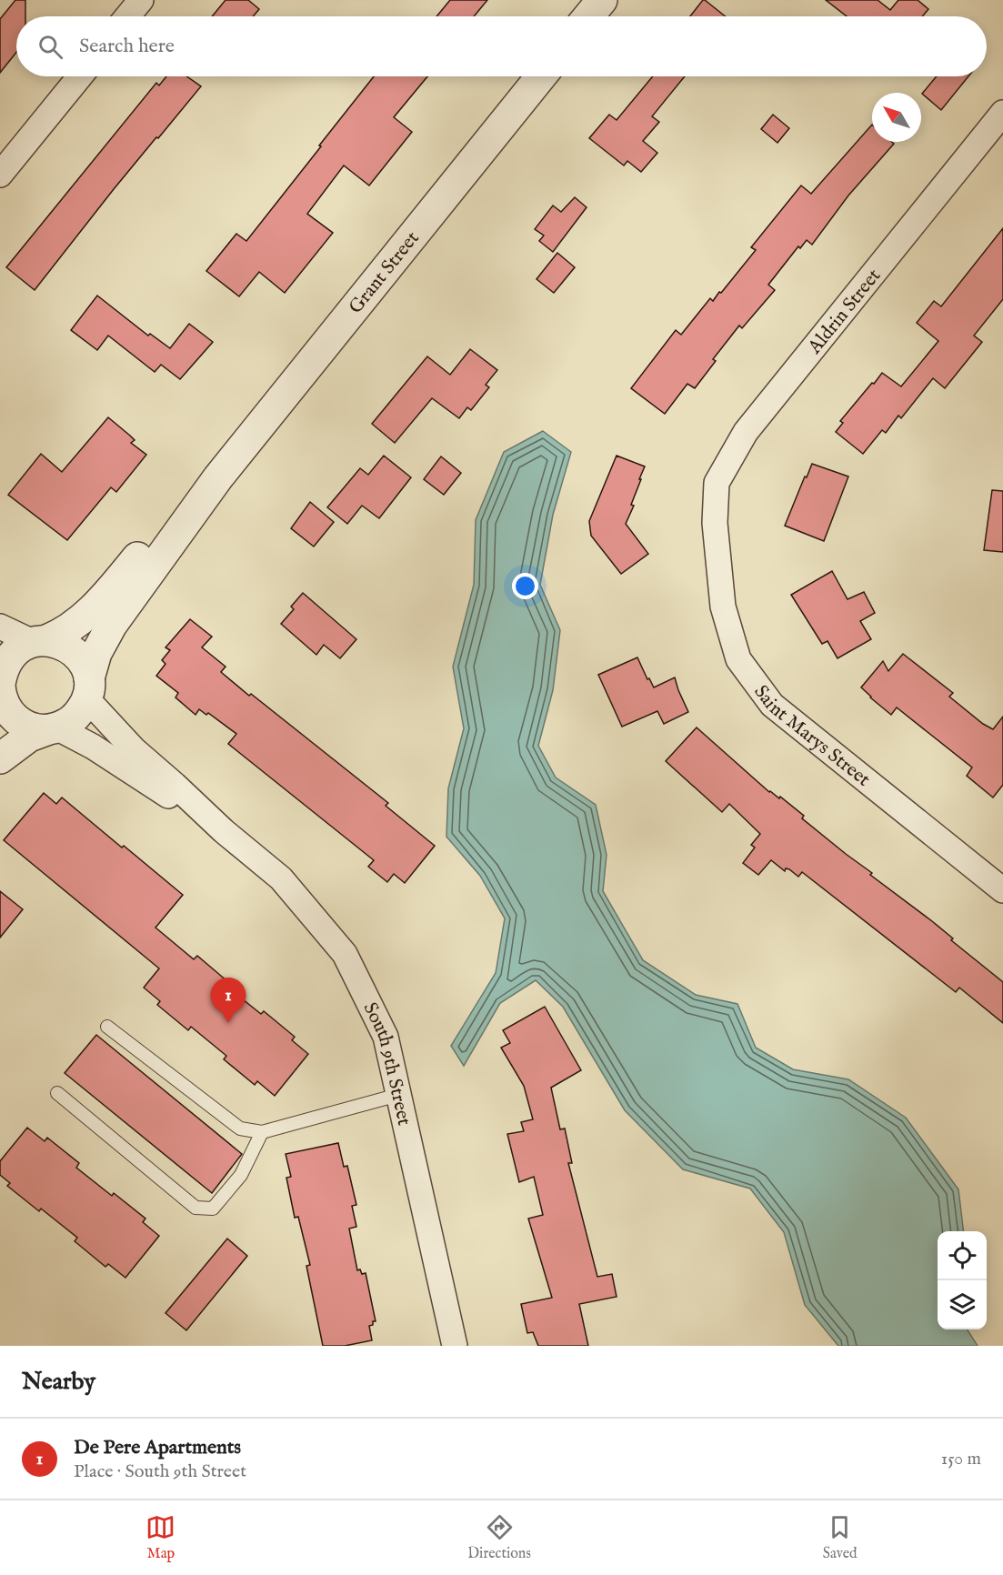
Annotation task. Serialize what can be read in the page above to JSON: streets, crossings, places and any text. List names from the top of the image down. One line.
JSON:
{"streets":{"street":["Grant Street","Aldrin Street","Saint Marys Street","South 9th Street"]},"crossings":[["Grant Street","South 9th Street"],["Aldrin Street","Saint Marys Street"]],"north":"top left","page":{"search":"Search here","pins":"1","heading":"Nearby","list":[{"mark":"1","name":"De Pere Apartments","note":"Place · South 9th Street","value":"150 m"}],"nav":["Map","Directions","Saved"]}}
